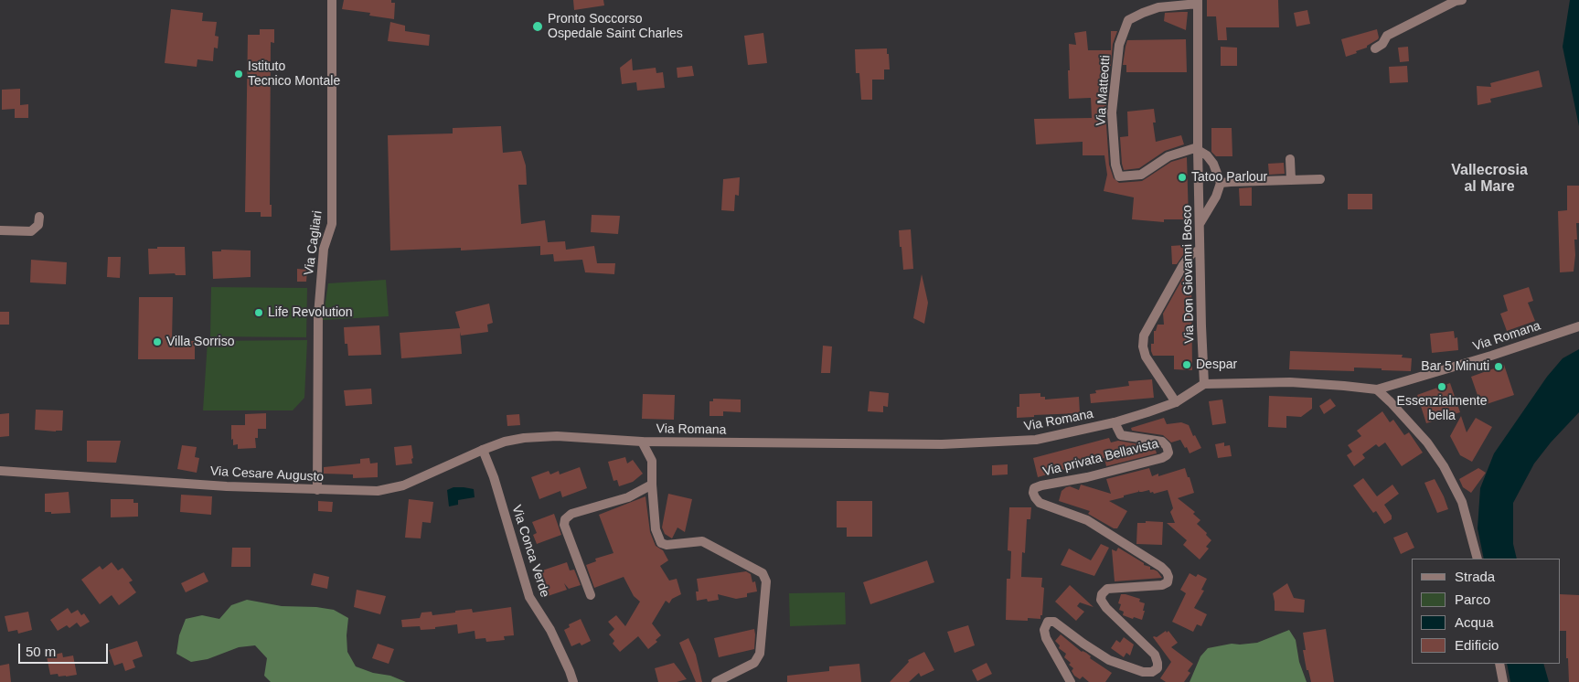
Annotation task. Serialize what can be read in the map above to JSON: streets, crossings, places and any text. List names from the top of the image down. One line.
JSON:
{"streets":{"street":["Via Matteotti","Via Cagliari","Via Don Giovanni Bosco","Via Romana","Via privata Bellavista","Via Cesare Augusto","Via Conca Verde"]},"crossings":[["Via Matteotti","Via Don Giovanni Bosco"],["Via Cagliari","Via Cesare Augusto"],["Via Don Giovanni Bosco","Via Romana"],["Via Romana","Via privata Bellavista"],["Via Romana","Via Cesare Augusto"],["Via Cesare Augusto","Via Conca Verde"]],"districts":["Vallecrosia al Mare"],"places":["Pronto Soccorso Ospedale Saint Charles","Istituto Tecnico Montale","Tatoo Parlour","Life Revolution","Villa Sorriso","Despar","Bar 5 Minuti","Essenzialmente bella"],"legend":["Strada","Parco","Acqua","Edificio"],"scale_bar":"50 m"}
